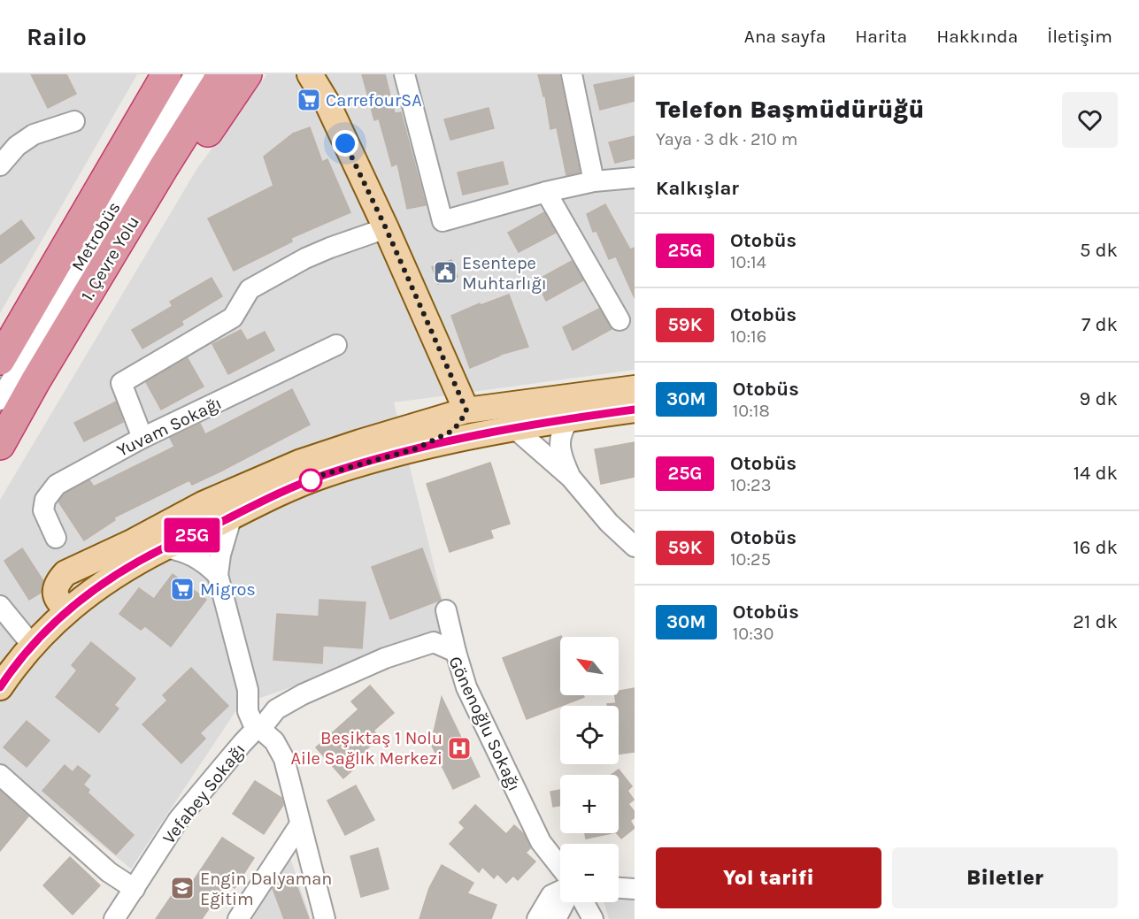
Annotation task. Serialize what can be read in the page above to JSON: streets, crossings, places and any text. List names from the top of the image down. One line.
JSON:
{"streets":{"highway":["1. Çevre Yolu"],"street":["Metrobüs","Yuvam Sokağı","Gönenoğlu Sokağı","Vefabey Sokağı"]},"crossings":[["Gönenoğlu Sokağı","Vefabey Sokağı"]],"places":{"supermarket":["CarrefourSA","Migros"],"public building":["Esentepe Muhtarlığı"],"hospital":["Beşiktaş 1 Nolu Aile Sağlık Merkezi"],"school or university":["Engin Dalyaman Eğitim"]},"lines":["bus line 25G"],"north":"top left","page":{"header":"Railo","nav":["Ana sayfa","Harita","Hakkında","İletişim"],"on_map":"25G","heading":[["Telefon Başmüdürüğü","Yaya · 3 dk · 210 m"],"Kalkışlar"],"list":[{"mark":"25G","name":"Otobüs","note":"10:14","value":"5 dk"},{"mark":"59K","name":"Otobüs","note":"10:16","value":"7 dk"},{"mark":"30M","name":"Otobüs","note":"10:18","value":"9 dk"},{"mark":"25G","name":"Otobüs","note":"10:23","value":"14 dk"},{"mark":"59K","name":"Otobüs","note":"10:25","value":"16 dk"},{"mark":"30M","name":"Otobüs","note":"10:30","value":"21 dk"}],"map_buttons":["+","−"],"buttons":["Yol tarifi","Biletler"]}}
